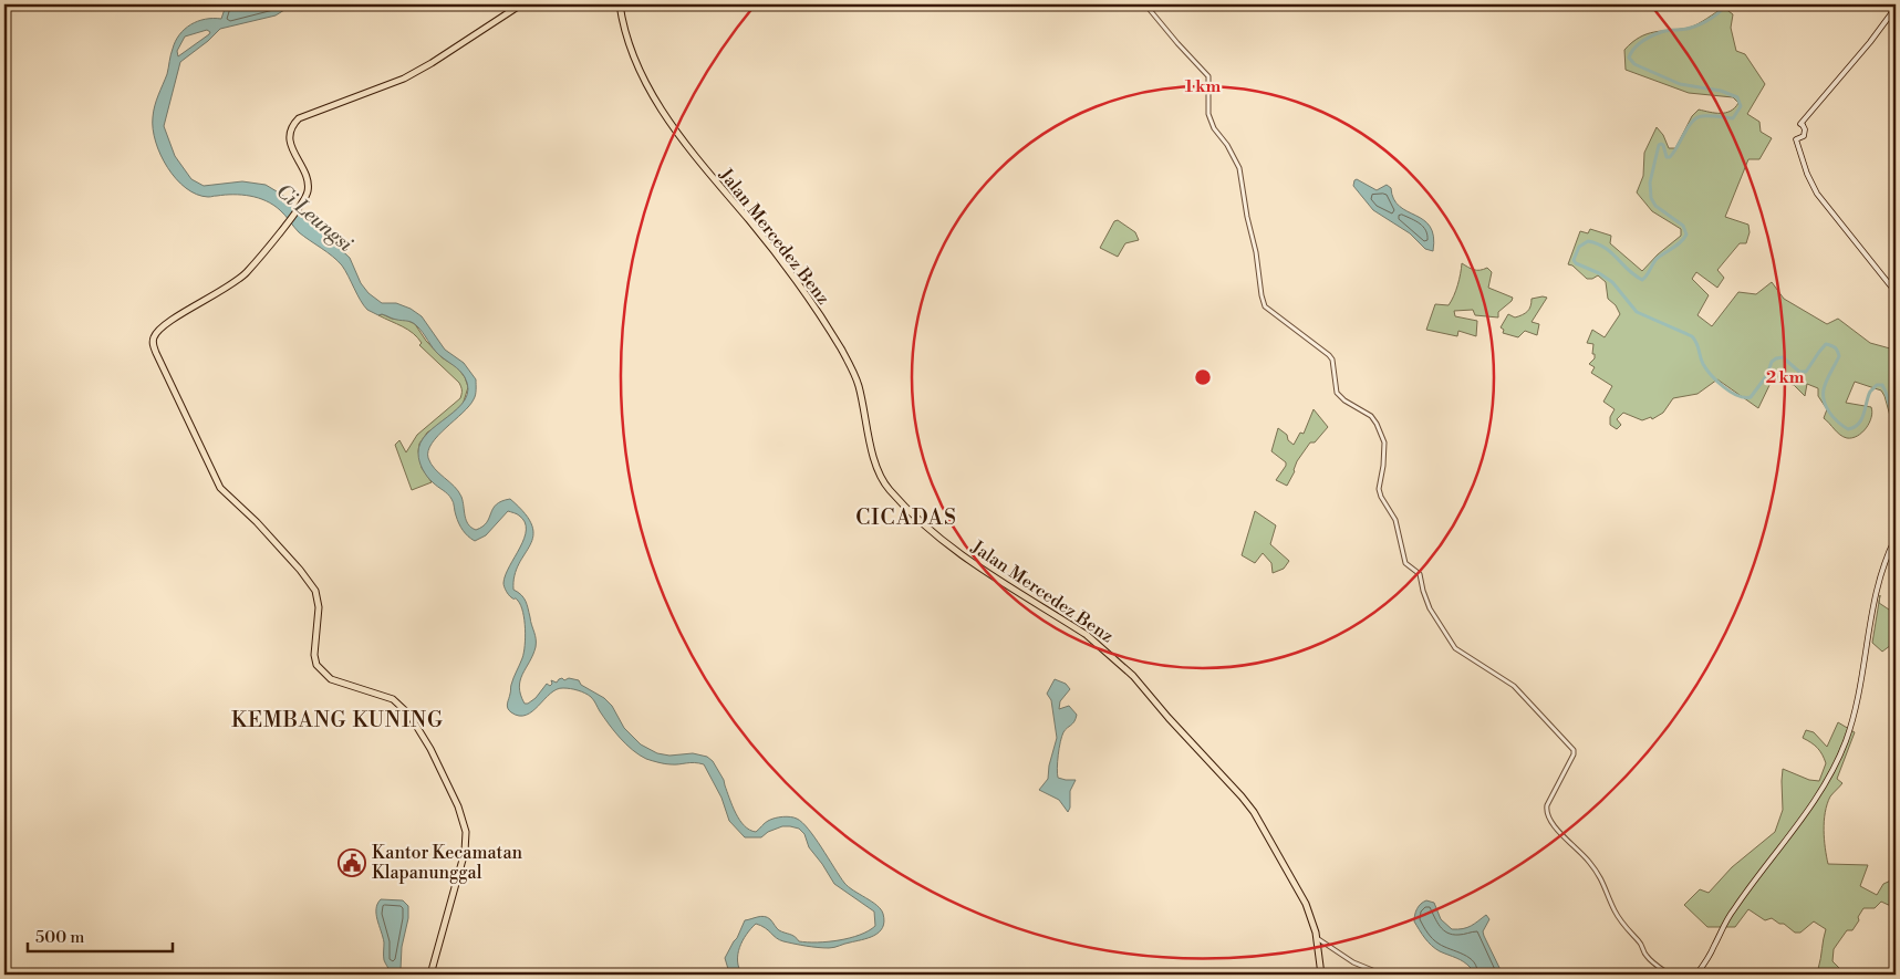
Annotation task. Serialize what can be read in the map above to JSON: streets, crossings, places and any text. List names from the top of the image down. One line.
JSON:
{"streets":{"main road":["Jalan Mercedez Benz"]},"districts":["CICADAS","KEMBANG KUNING"],"water":["Ci Leungsi"],"places":{"public building":["Kantor Kecamatan Klapanunggal"]},"scale_bar":"500 m","rings":["1 km","2 km"]}
